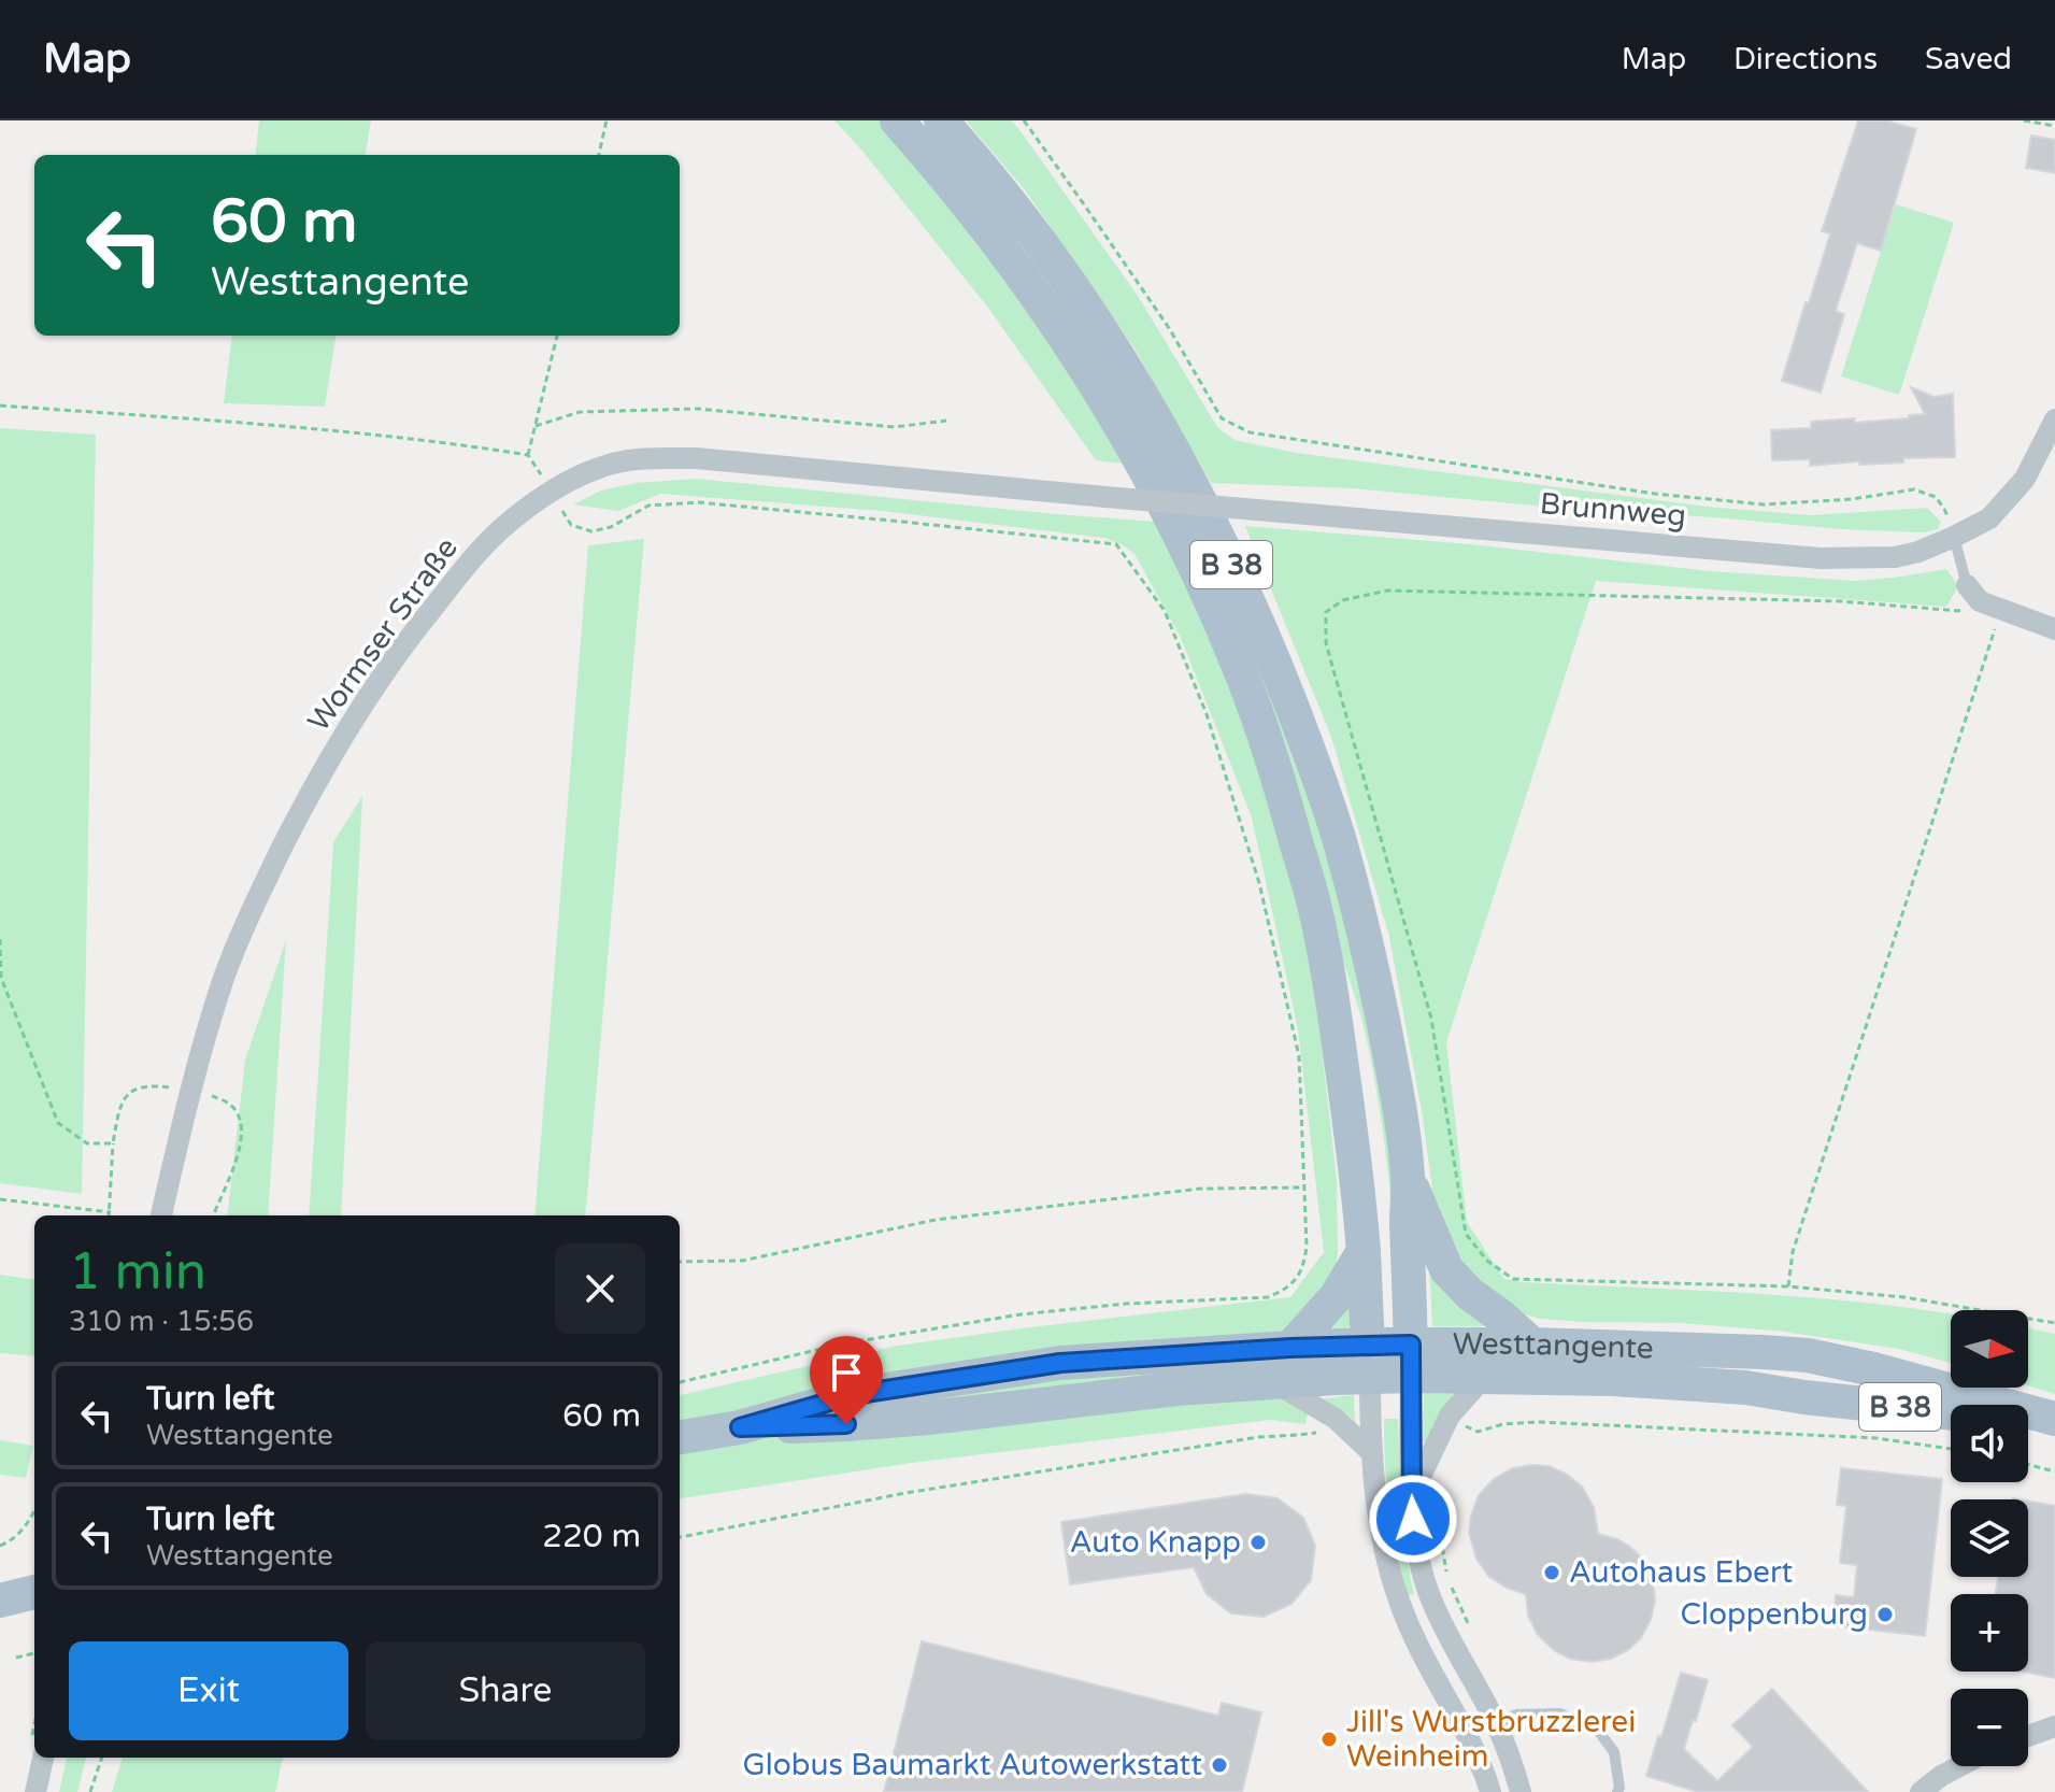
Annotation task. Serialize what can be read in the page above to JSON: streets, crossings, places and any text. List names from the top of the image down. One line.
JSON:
{"streets":{"main road":["B 38","Westtangente"],"street":["Brunnweg","Wormser Straße"]},"crossings":[["Brunnweg","Wormser Straße"],["B 38","Westtangente"]],"places":["Auto Knapp","Autohaus Ebert","Cloppenburg","Jill's Wurstbruzzlerei Weinheim","Globus Baumarkt Autowerkstatt"],"north":"right","page":{"header":"Map","nav":["Map","Directions","Saved"],"turn":["60 m","Westtangente"],"heading":["1 min","310 m · 15:56"],"map_buttons":["+","−"],"list":[{"name":"Turn left","note":"Westtangente","value":"60 m"},{"name":"Turn left","note":"Westtangente","value":"220 m"}],"buttons":["Exit","Share"]}}
